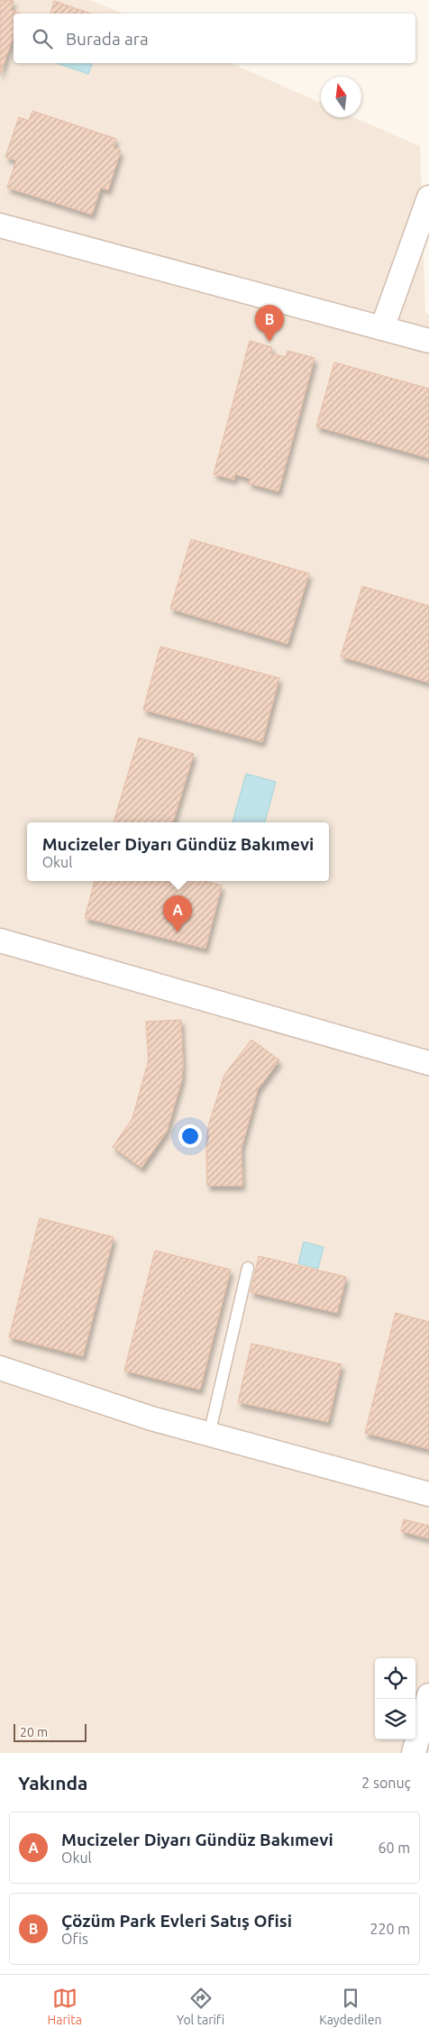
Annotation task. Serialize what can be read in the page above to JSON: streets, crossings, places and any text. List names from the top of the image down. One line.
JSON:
{"scale_bar":"20 m","north":"top","page":{"search":"Burada ara","pins":["B","A"],"popup":["Mucizeler Diyarı Gündüz Bakımevi","Okul"],"scale":"20 m","heading":["Yakında","2 sonuç"],"list":[{"mark":"A","name":"Mucizeler Diyarı Gündüz Bakımevi","note":"Okul","value":"60 m"},{"mark":"B","name":"Çözüm Park Evleri Satış Ofisi","note":"Ofis","value":"220 m"}],"nav":["Harita","Yol tarifi","Kaydedilen"]}}
